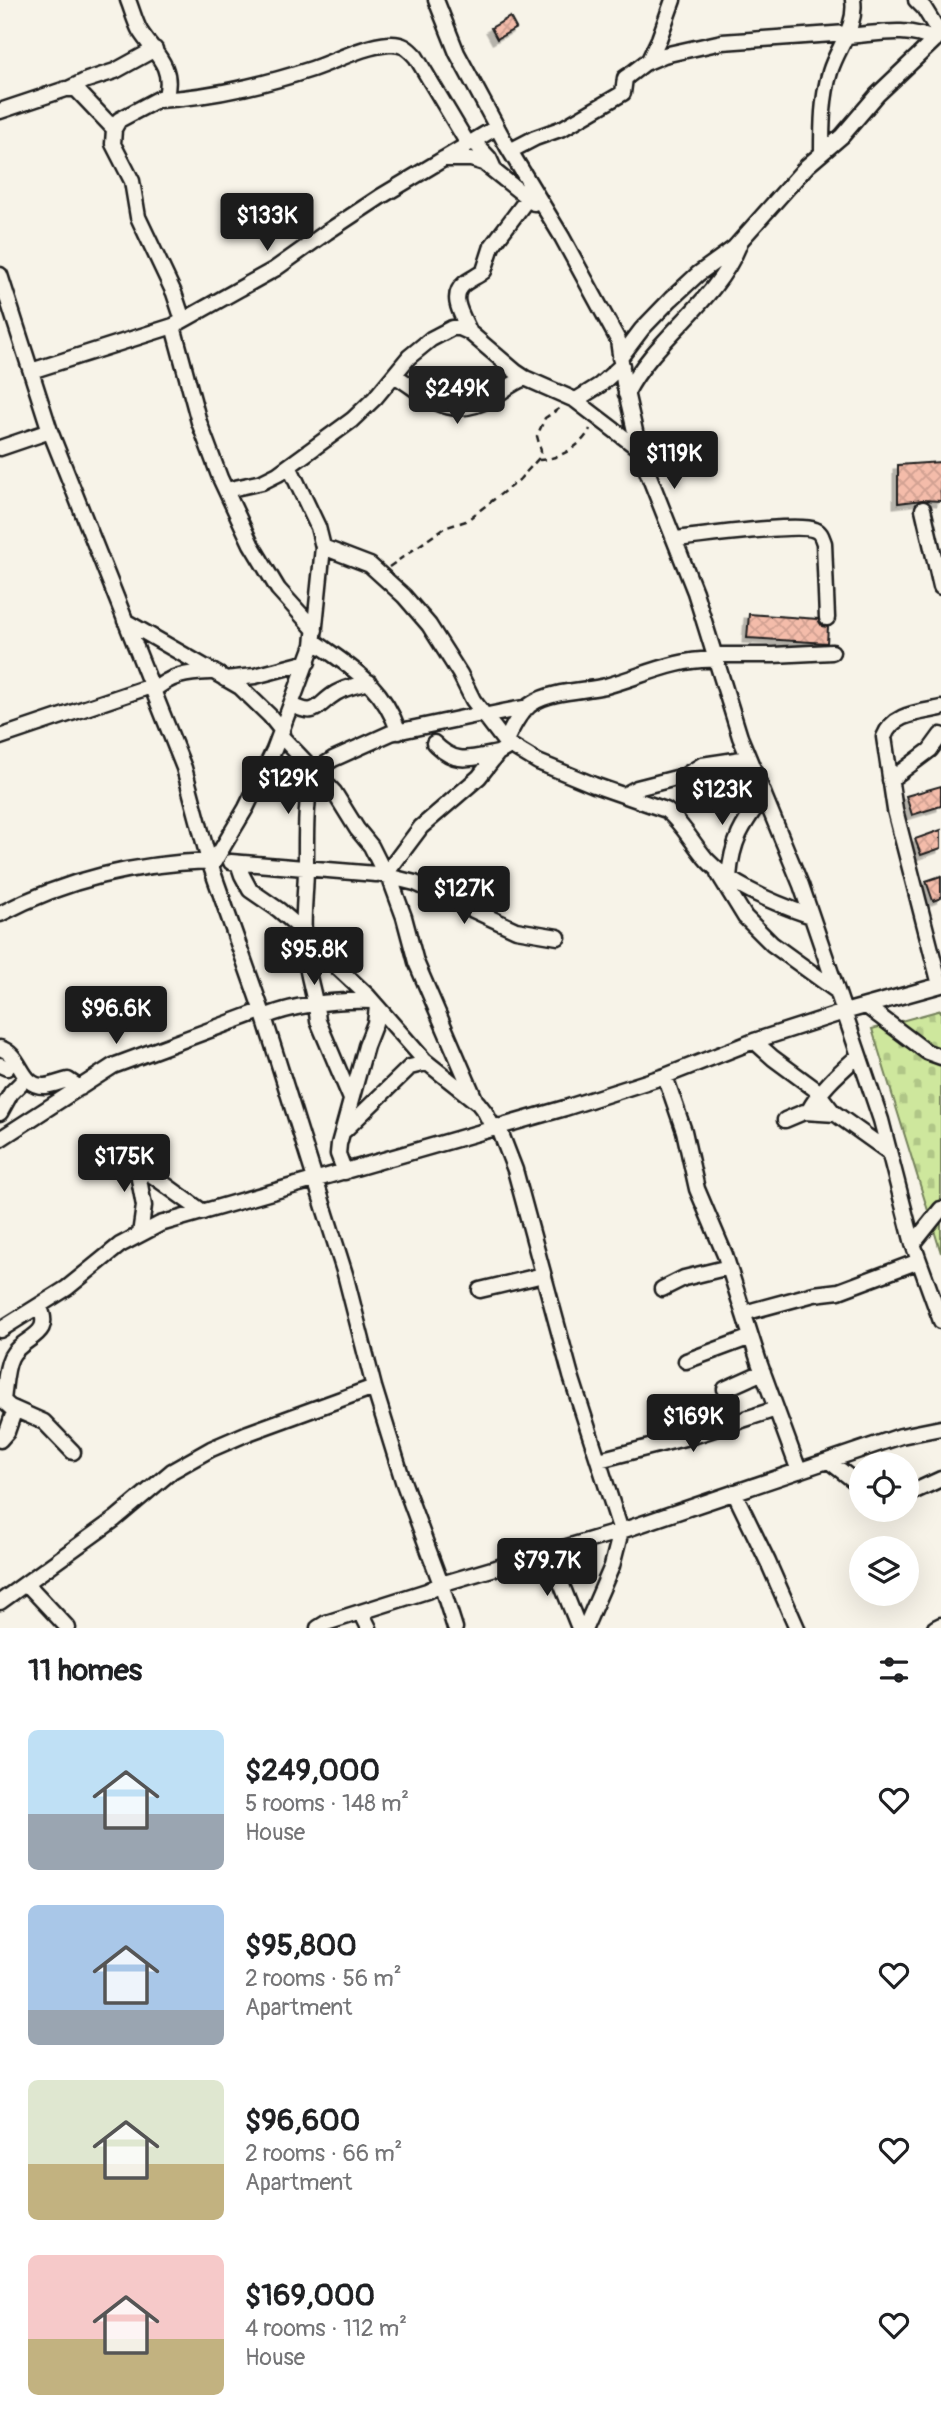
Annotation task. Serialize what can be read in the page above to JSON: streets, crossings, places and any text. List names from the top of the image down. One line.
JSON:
{"page":{"price":["$133K","$249K","$119K","$129K","$123K","$127K","$95.8K","$96.6K","$175K","$169K","$79.7K"],"heading":"11 homes","list":[{"name":"$249,000","note":"5 rooms · 148 m² · House"},{"name":"$95,800","note":"2 rooms · 56 m² · Apartment"},{"name":"$96,600","note":"2 rooms · 66 m² · Apartment"},{"name":"$169,000","note":"4 rooms · 112 m² · House"}]}}
